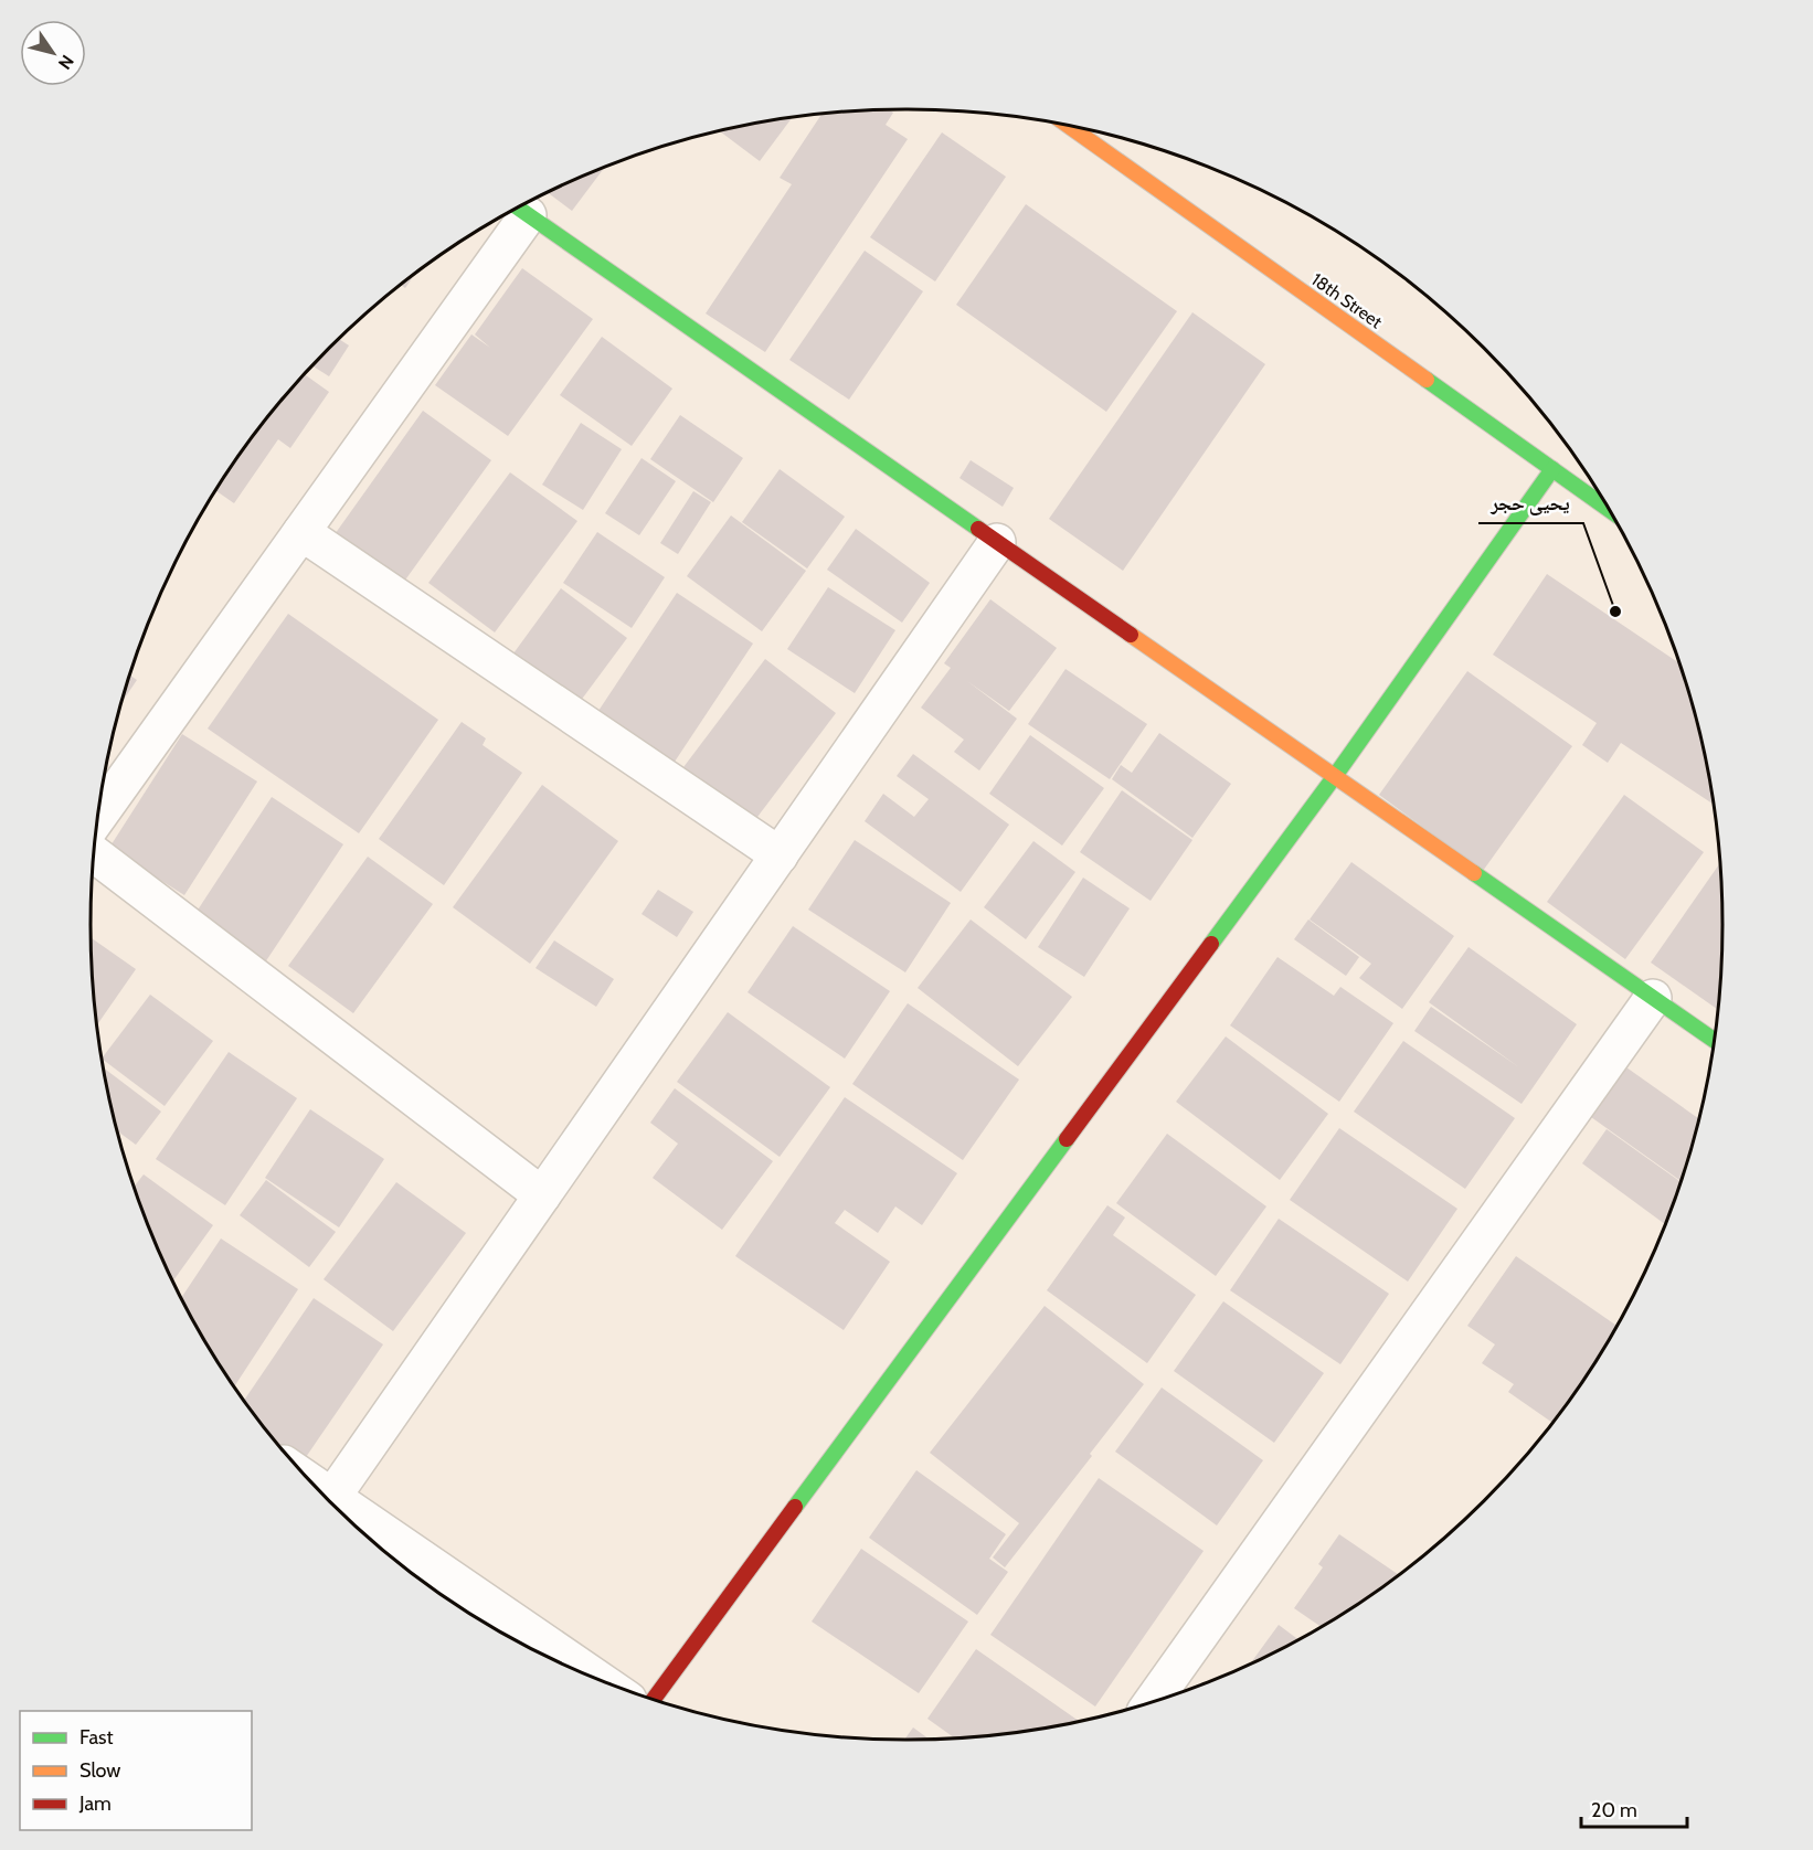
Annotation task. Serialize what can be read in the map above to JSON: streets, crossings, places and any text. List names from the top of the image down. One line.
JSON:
{"streets":{"street":["18th Street"]},"places":["يحيى حجر"],"legend":["Fast","Slow","Jam"],"scale_bar":"20 m","north":"bottom right"}
